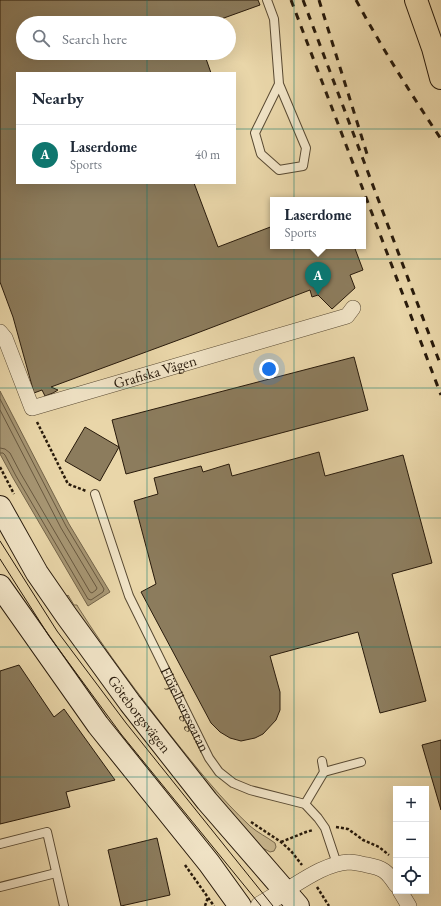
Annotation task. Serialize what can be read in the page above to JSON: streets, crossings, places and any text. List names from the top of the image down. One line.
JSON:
{"streets":{"main road":["Göteborgsvägen"],"street":["Grafiska Vägen"],"lane":["Flöjelbergsgatan"]},"page":{"search":"Search here","heading":"Nearby","list":[{"mark":"A","name":"Laserdome","note":"Sports","value":"40 m"}],"popup":["Laserdome","Sports"],"pins":"A","map_buttons":["+","−"]}}
